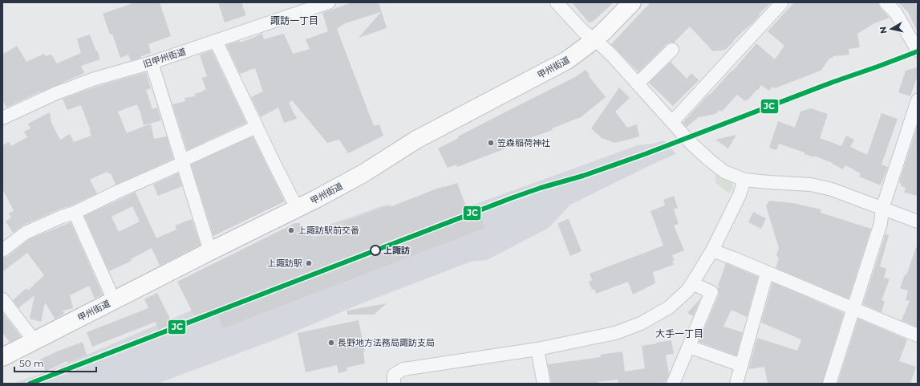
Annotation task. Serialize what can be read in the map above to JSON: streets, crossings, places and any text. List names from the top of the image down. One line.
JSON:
{"streets":{"highway":["甲州街道"],"street":["旧甲州街道"]},"districts":["諏訪一丁目","大手一丁目"],"places":["笠森稲荷神社","上諏訪駅前交番","上諏訪","上諏訪駅","長野地方法務局諏訪支局"],"lines":["transit line JC"],"scale_bar":"50 m","north":"left"}
